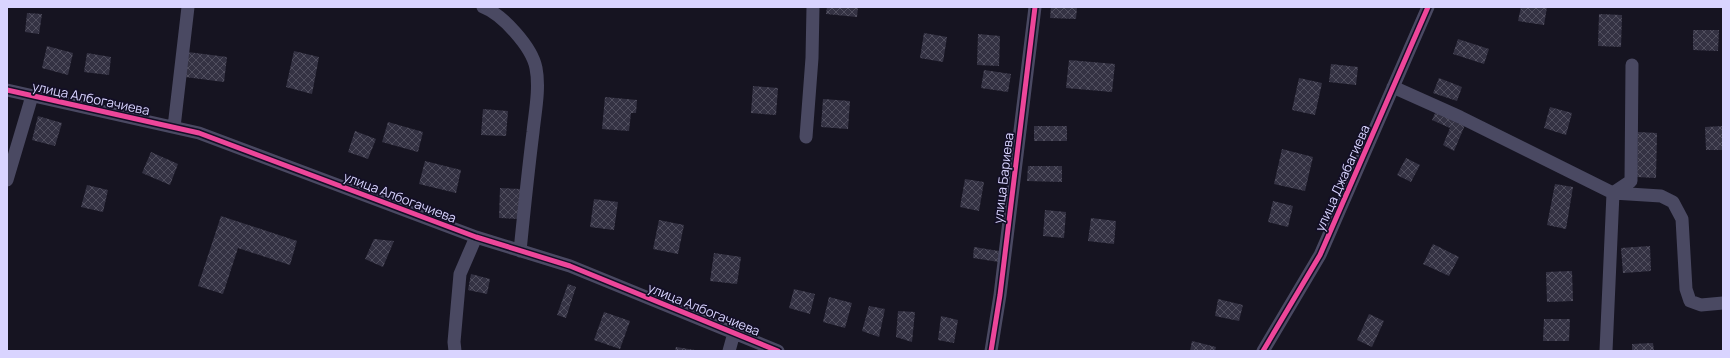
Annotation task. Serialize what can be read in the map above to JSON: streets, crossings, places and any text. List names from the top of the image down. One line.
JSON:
{"streets":{"street":["улица Албогачиева","улица Бариева","улица Джабагиева"]}}
